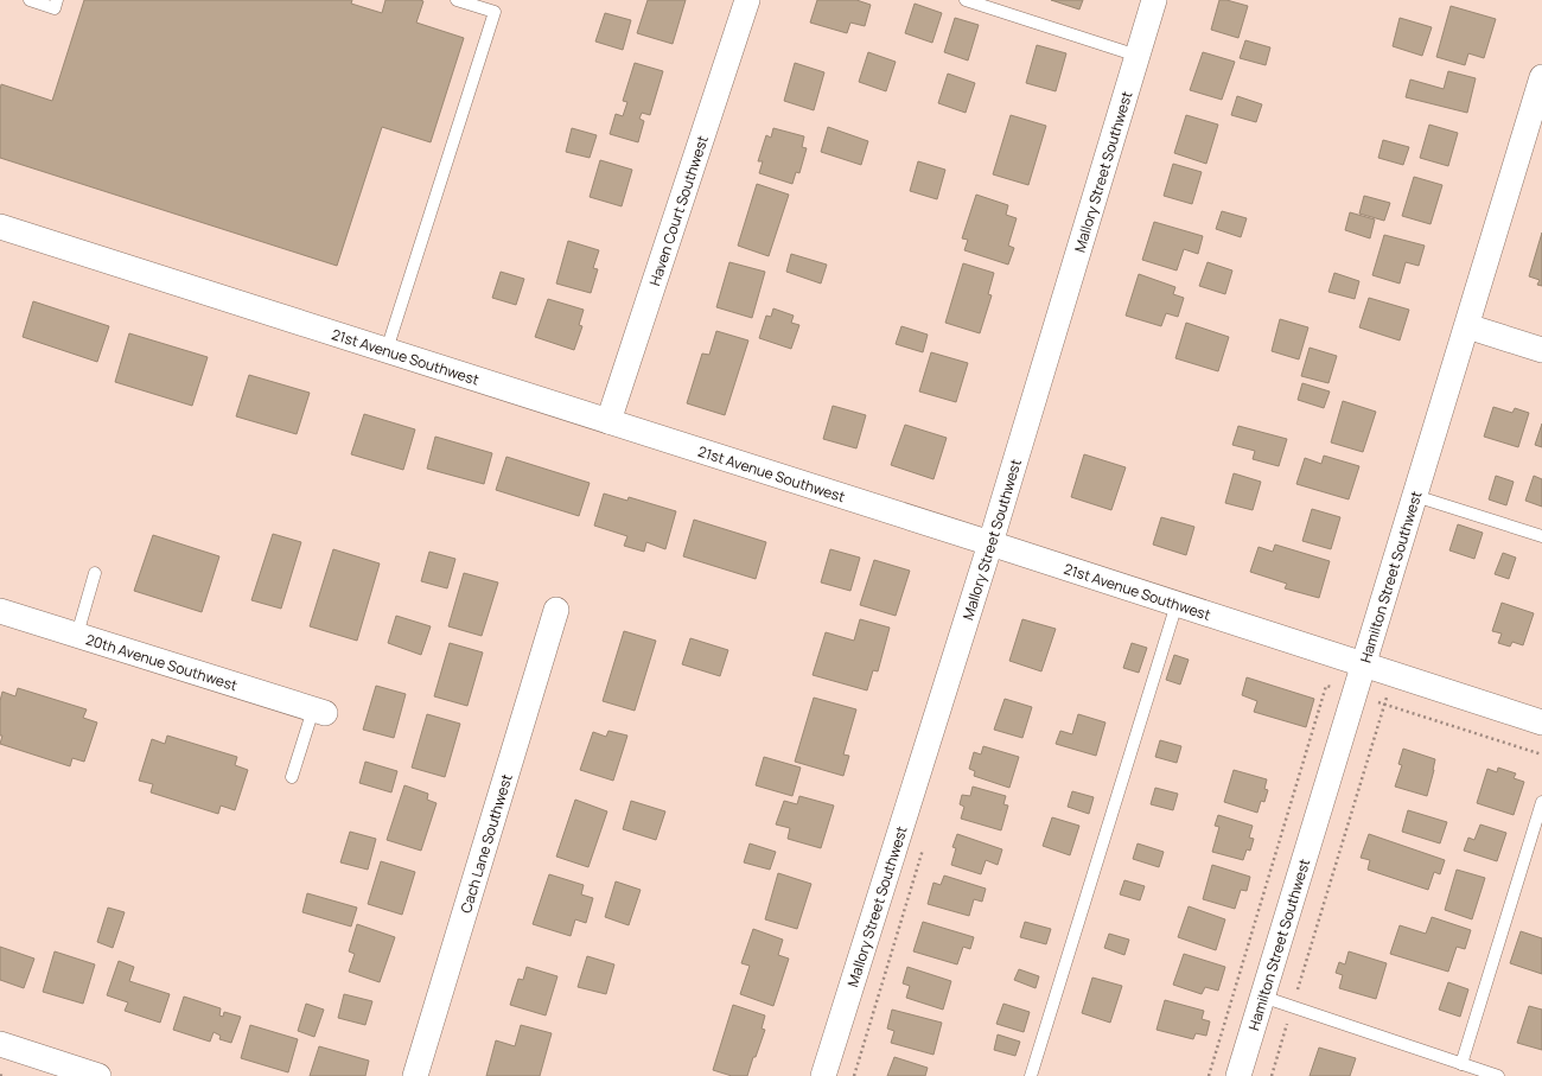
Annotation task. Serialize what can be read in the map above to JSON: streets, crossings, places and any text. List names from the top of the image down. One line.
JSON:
{"streets":{"street":["Mallory Street Southwest","Haven Court Southwest","21st Avenue Southwest","Hamilton Street Southwest","20th Avenue Southwest","Cach Lane Southwest"]},"crossings":[["Mallory Street Southwest","21st Avenue Southwest"],["Haven Court Southwest","21st Avenue Southwest"],["21st Avenue Southwest","Hamilton Street Southwest"]]}
